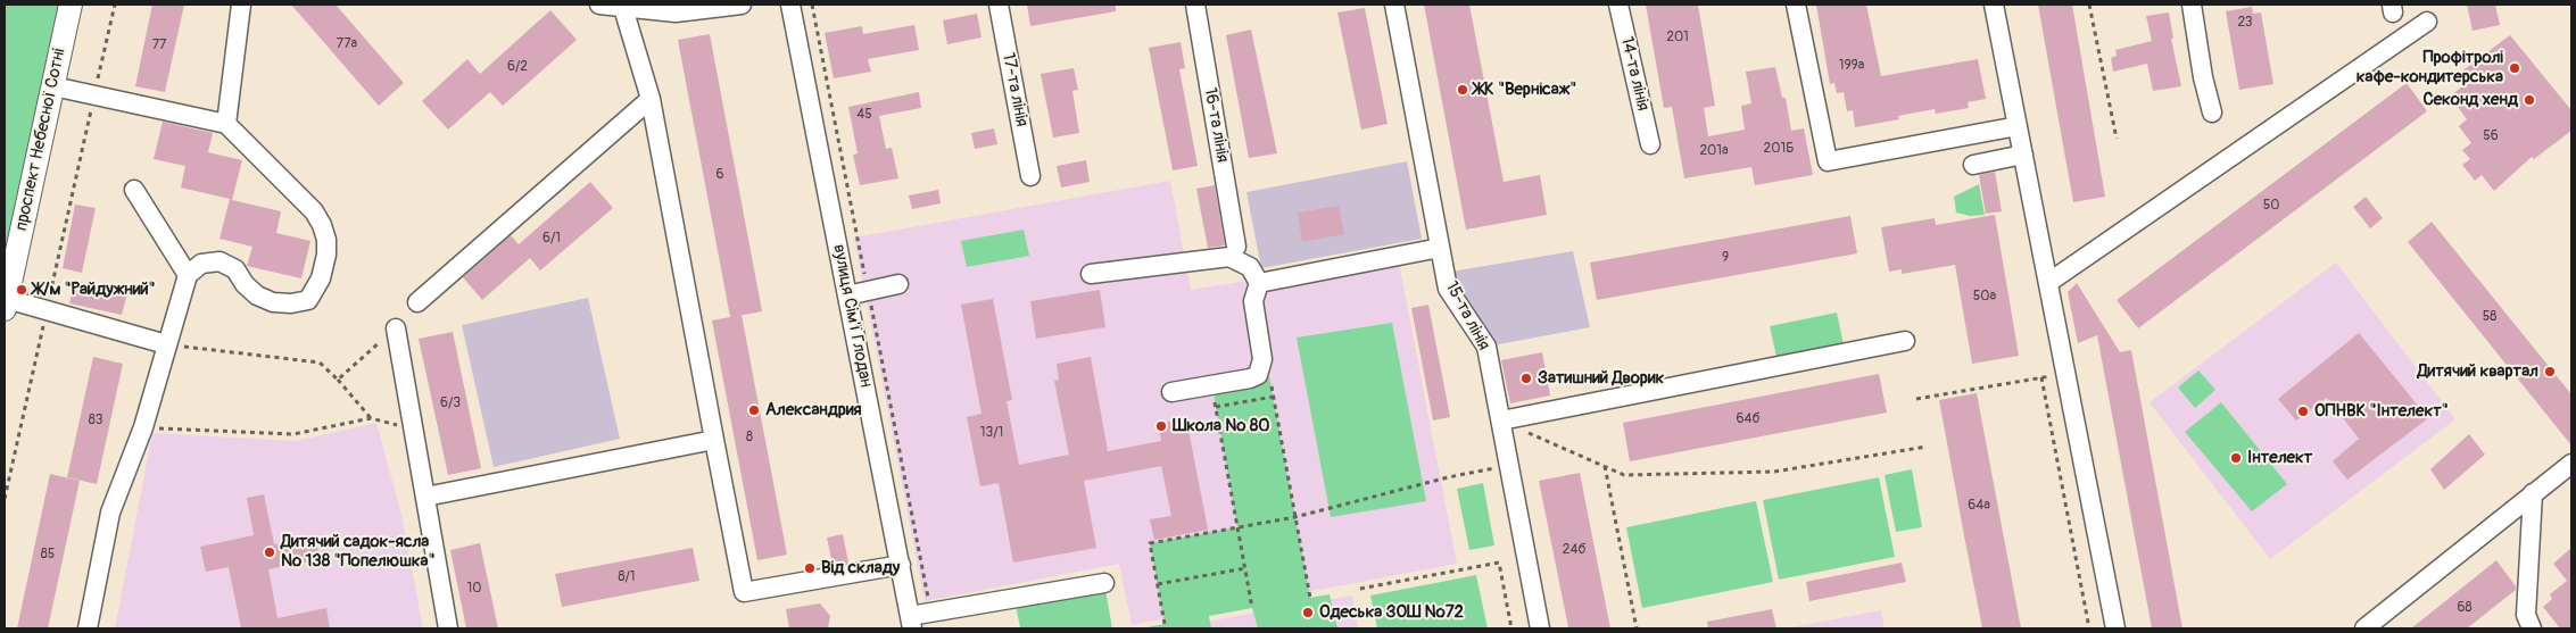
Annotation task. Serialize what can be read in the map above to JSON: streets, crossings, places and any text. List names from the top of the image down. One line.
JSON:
{"streets":{"main road":["проспект Небесної Сотні"],"street":["14-та лінія","17-та лінія","16-та лінія","вулиця Сім'ї Глодан","15-та лінія"]},"places":["Профітролі кафе-кондитерська","ЖК \"Вернісаж\"","Секонд хенд","Ж/м \"Райдужний\"","Дитячий квартал","Затишний Дворик","Александрия","ОПНВК \"Інтелект\"","Школа № 80","Інтелект","Дитячий садок-ясла № 138 \"Попелюшка\"","Від складу","Одеська ЗОШ №72"],"house_numbers":["23","201","77а","77","199а","6/2","45","56","201Б","201а","6","50","6/1","9","50а","58","6/3","64б","83","13/1","8","64а","24б","85","8/1","10","68"]}
